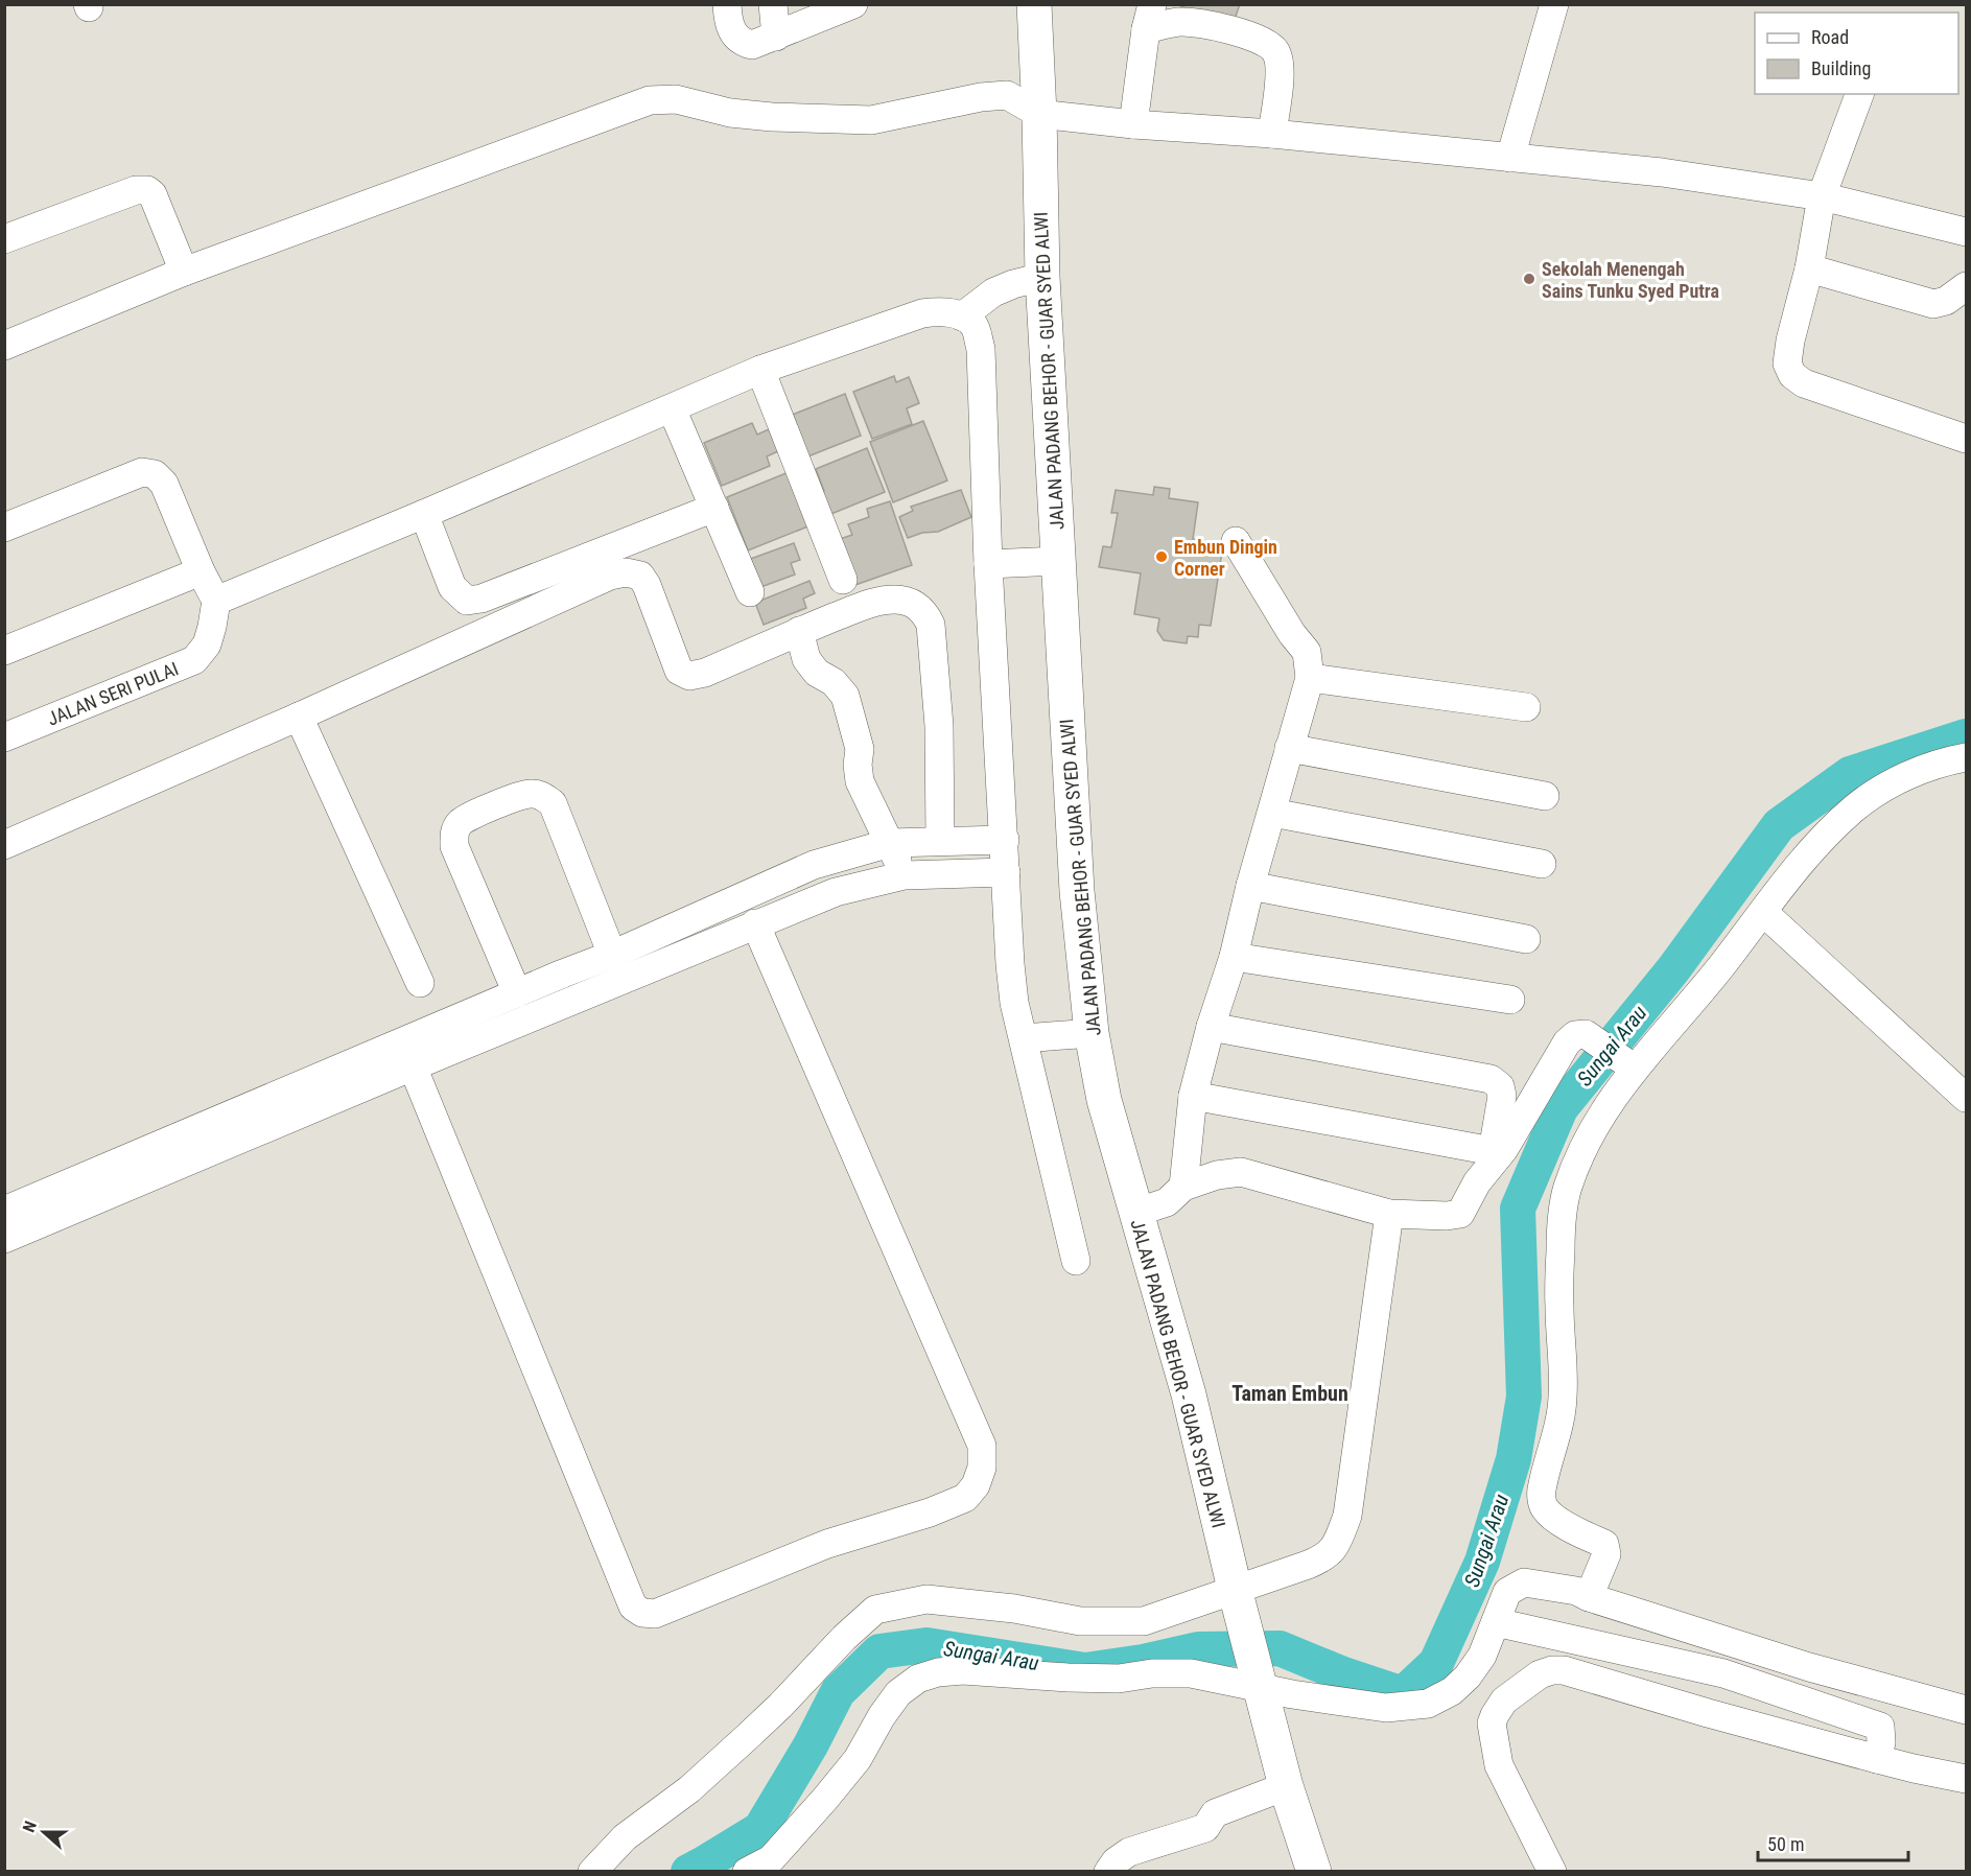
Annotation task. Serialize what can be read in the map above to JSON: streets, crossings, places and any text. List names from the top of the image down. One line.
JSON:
{"streets":{"main road":["JALAN PADANG BEHOR - GUAR SYED ALWI"],"street":["JALAN SERI PULAI"]},"districts":["Taman Embun"],"water":["Sungai Arau"],"places":["Sekolah Menengah Sains Tunku Syed Putra","Embun Dingin Corner"],"legend":["Road","Building"],"scale_bar":"50 m","north":"left"}
